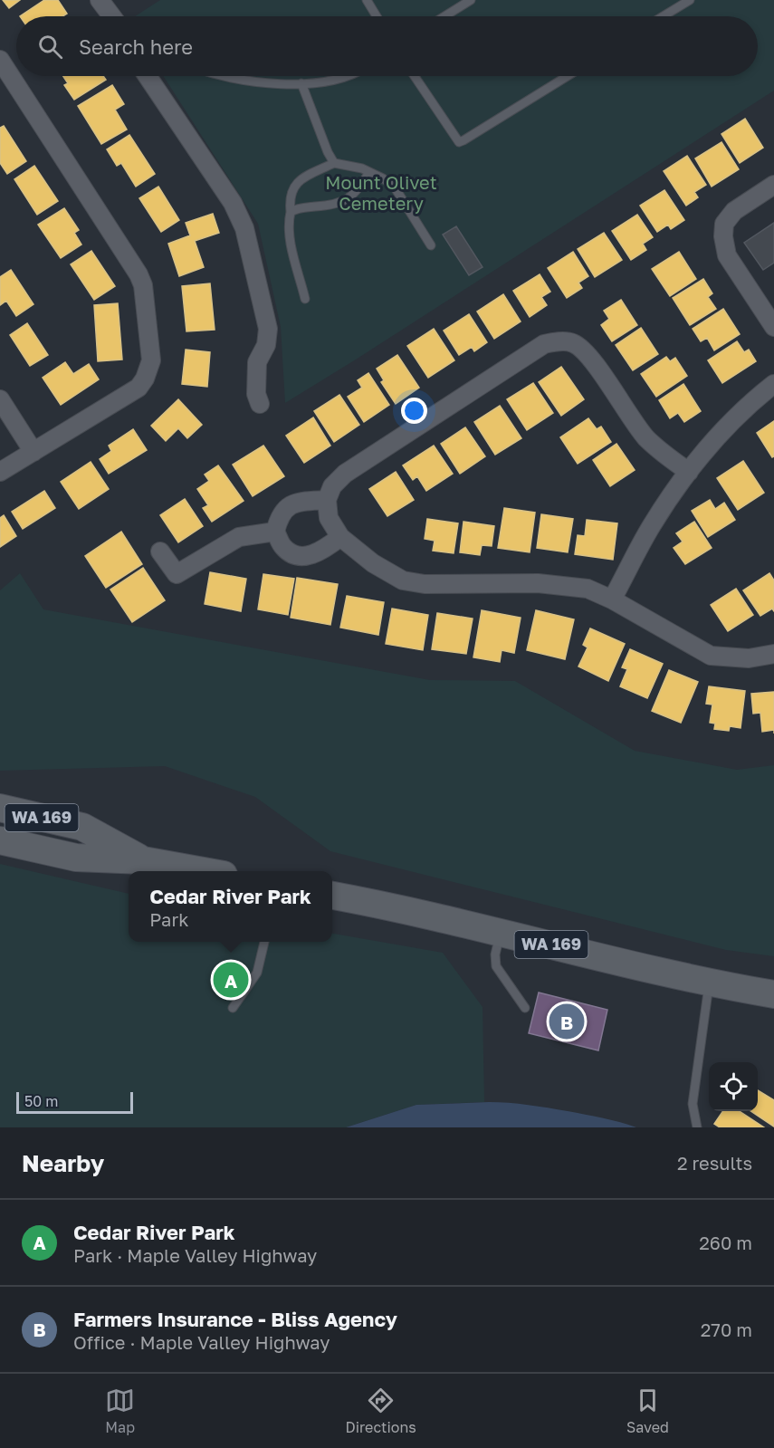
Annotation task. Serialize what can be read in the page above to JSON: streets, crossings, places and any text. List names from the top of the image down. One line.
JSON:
{"streets":{"main road":["WA 169"]},"parks":["Mount Olivet Cemetery"],"scale_bar":"50 m","page":{"search":"Search here","popup":["Cedar River Park","Park"],"pins":["A","B"],"scale":"50 m","heading":["Nearby","2 results"],"list":[{"mark":"A","name":"Cedar River Park","note":"Park · Maple Valley Highway","value":"260 m"},{"mark":"B","name":"Farmers Insurance - Bliss Agency","note":"Office · Maple Valley Highway","value":"270 m"}],"nav":["Map","Directions","Saved"]}}
